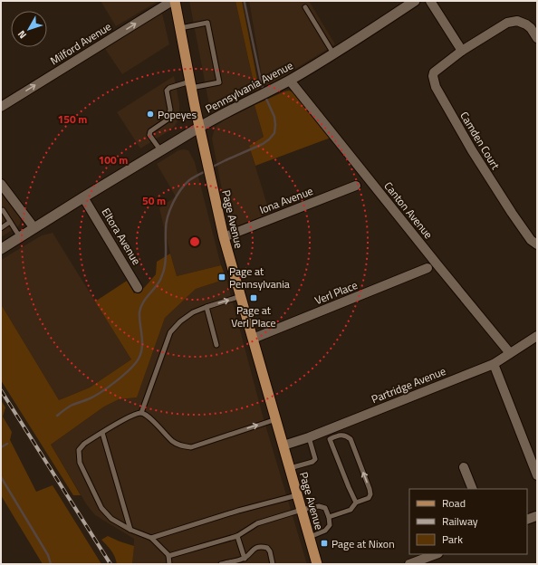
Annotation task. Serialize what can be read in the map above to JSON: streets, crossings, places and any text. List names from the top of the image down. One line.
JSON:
{"streets":{"main road":["Page Avenue"],"street":["Milford Avenue","Pennsylvania Avenue","Camden Court","Iona Avenue","Canton Avenue","Eltora Avenue","Verl Place","Partridge Avenue"]},"crossings":[["Pennsylvania Avenue","Canton Avenue"],["Pennsylvania Avenue","Page Avenue"],["Pennsylvania Avenue","Eltora Avenue"],["Iona Avenue","Page Avenue"],["Canton Avenue","Partridge Avenue"],["Page Avenue","Verl Place"],["Page Avenue","Partridge Avenue"]],"one_way":["Milford Avenue"],"places":{"other":["Popeyes"],"transit":["Page at Pennsylvania","Page at Verl Place","Page at Nixon"]},"legend":["Road","Railway","Park"],"north":"bottom left","rings":["150 m","100 m","50 m"]}
